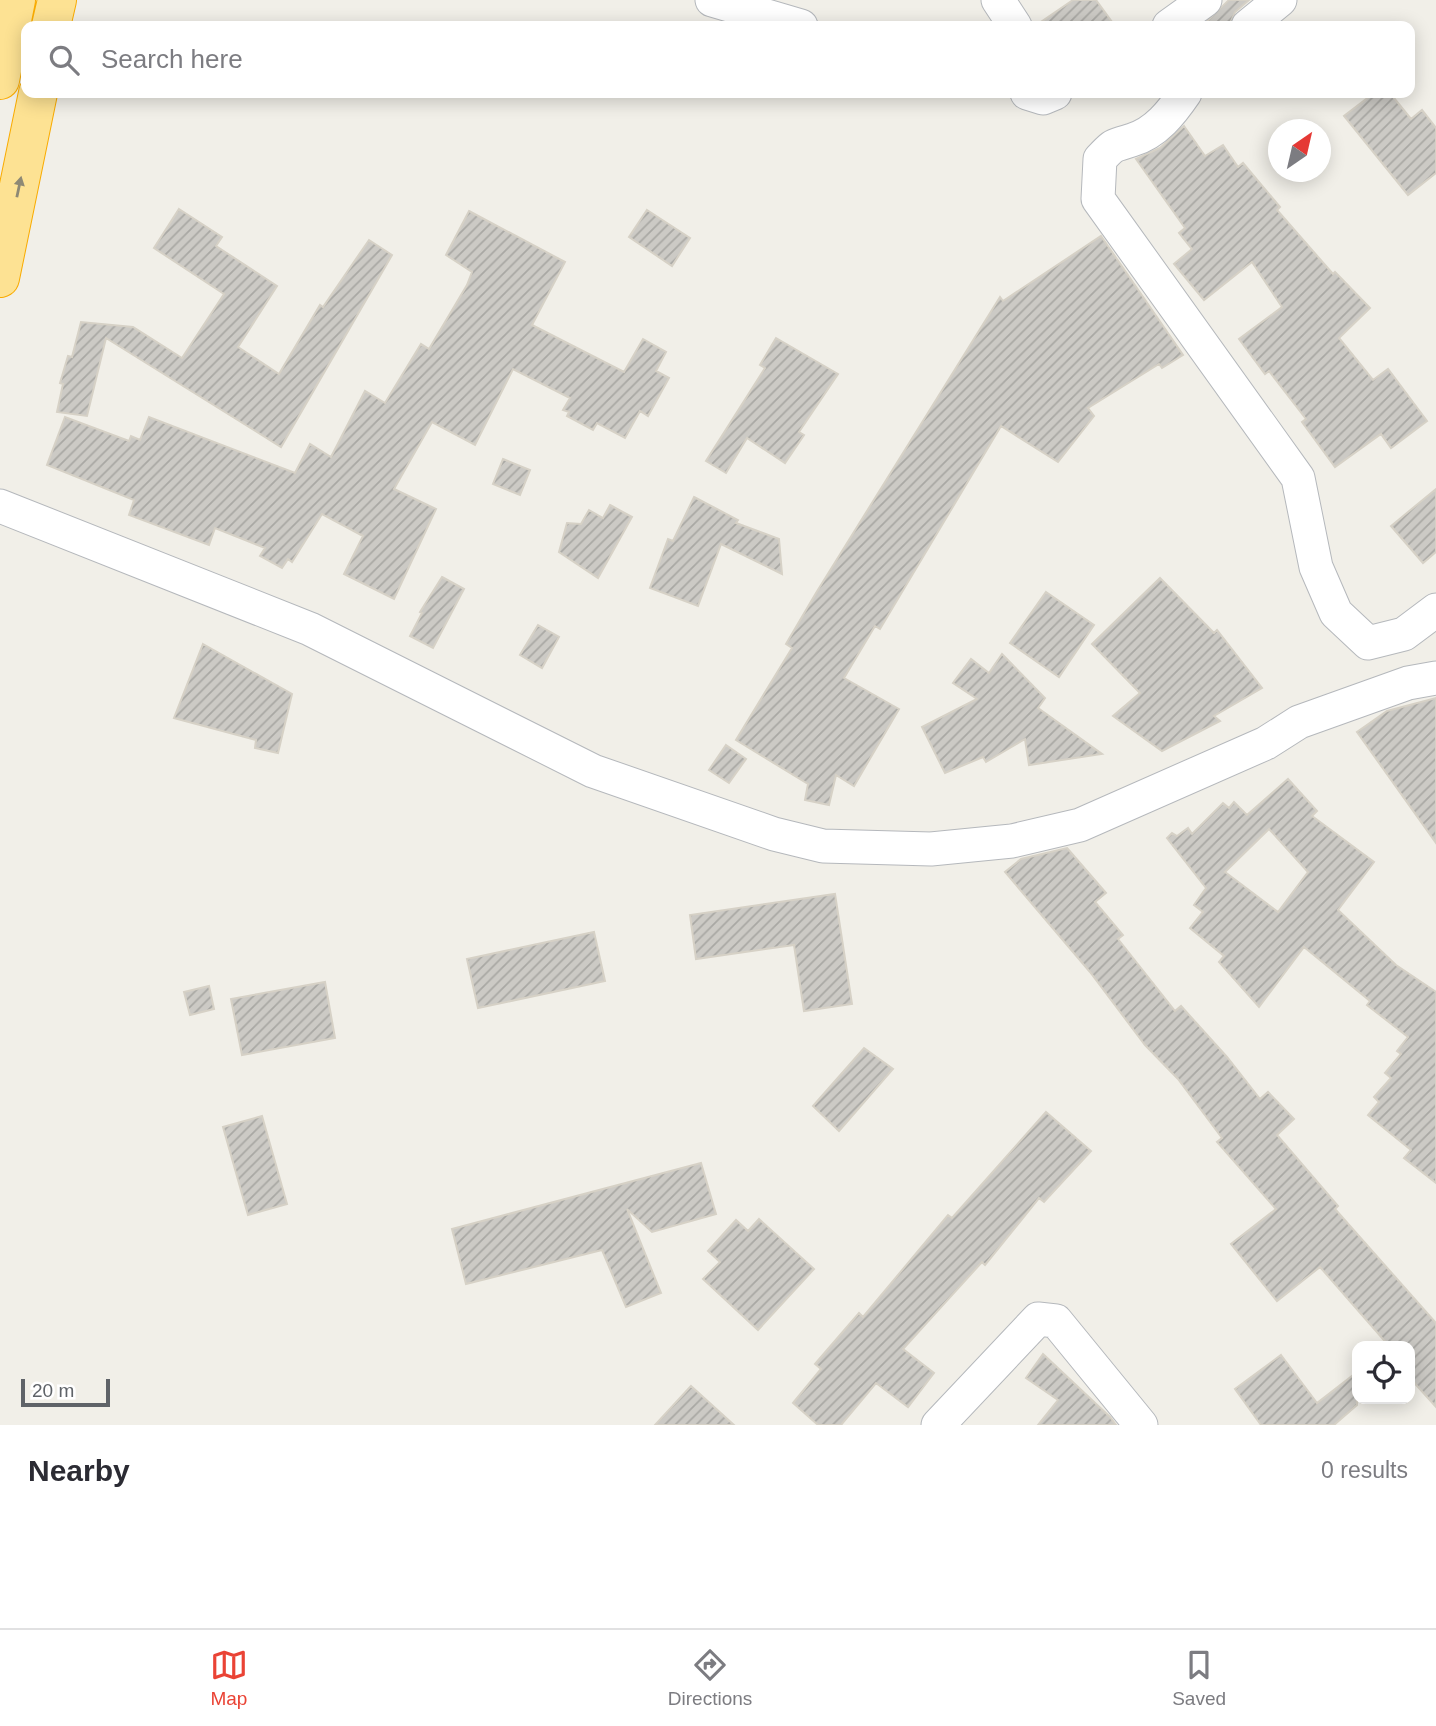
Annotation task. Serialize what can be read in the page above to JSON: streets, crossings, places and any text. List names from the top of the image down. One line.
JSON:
{"scale_bar":"20 m","north":"top right","page":{"search":"Search here","scale":"20 m","heading":["Nearby","0 results"],"nav":["Map","Directions","Saved"]}}
